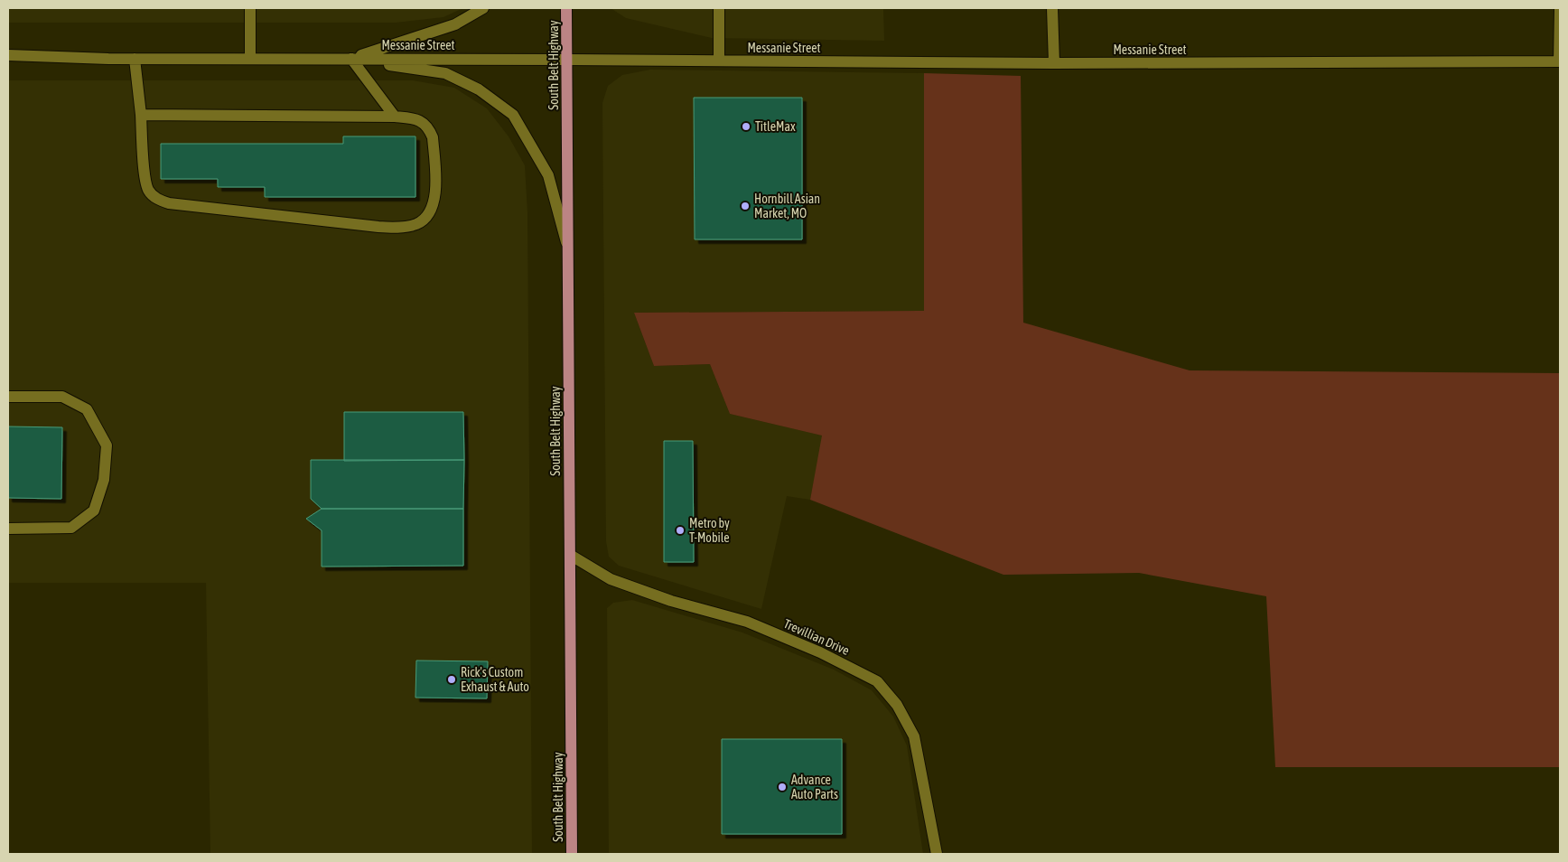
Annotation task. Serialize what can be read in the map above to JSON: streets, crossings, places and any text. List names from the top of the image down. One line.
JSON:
{"streets":{"main road":["South Belt Highway"],"street":["Messanie Street","Trevillian Drive"]},"crossings":[["Messanie Street","South Belt Highway"],["South Belt Highway","Trevillian Drive"]],"places":["TitleMax","Hornbill Asian Market, MO","Metro by T-Mobile","Rick's Custom Exhaust & Auto","Advance Auto Parts"]}
